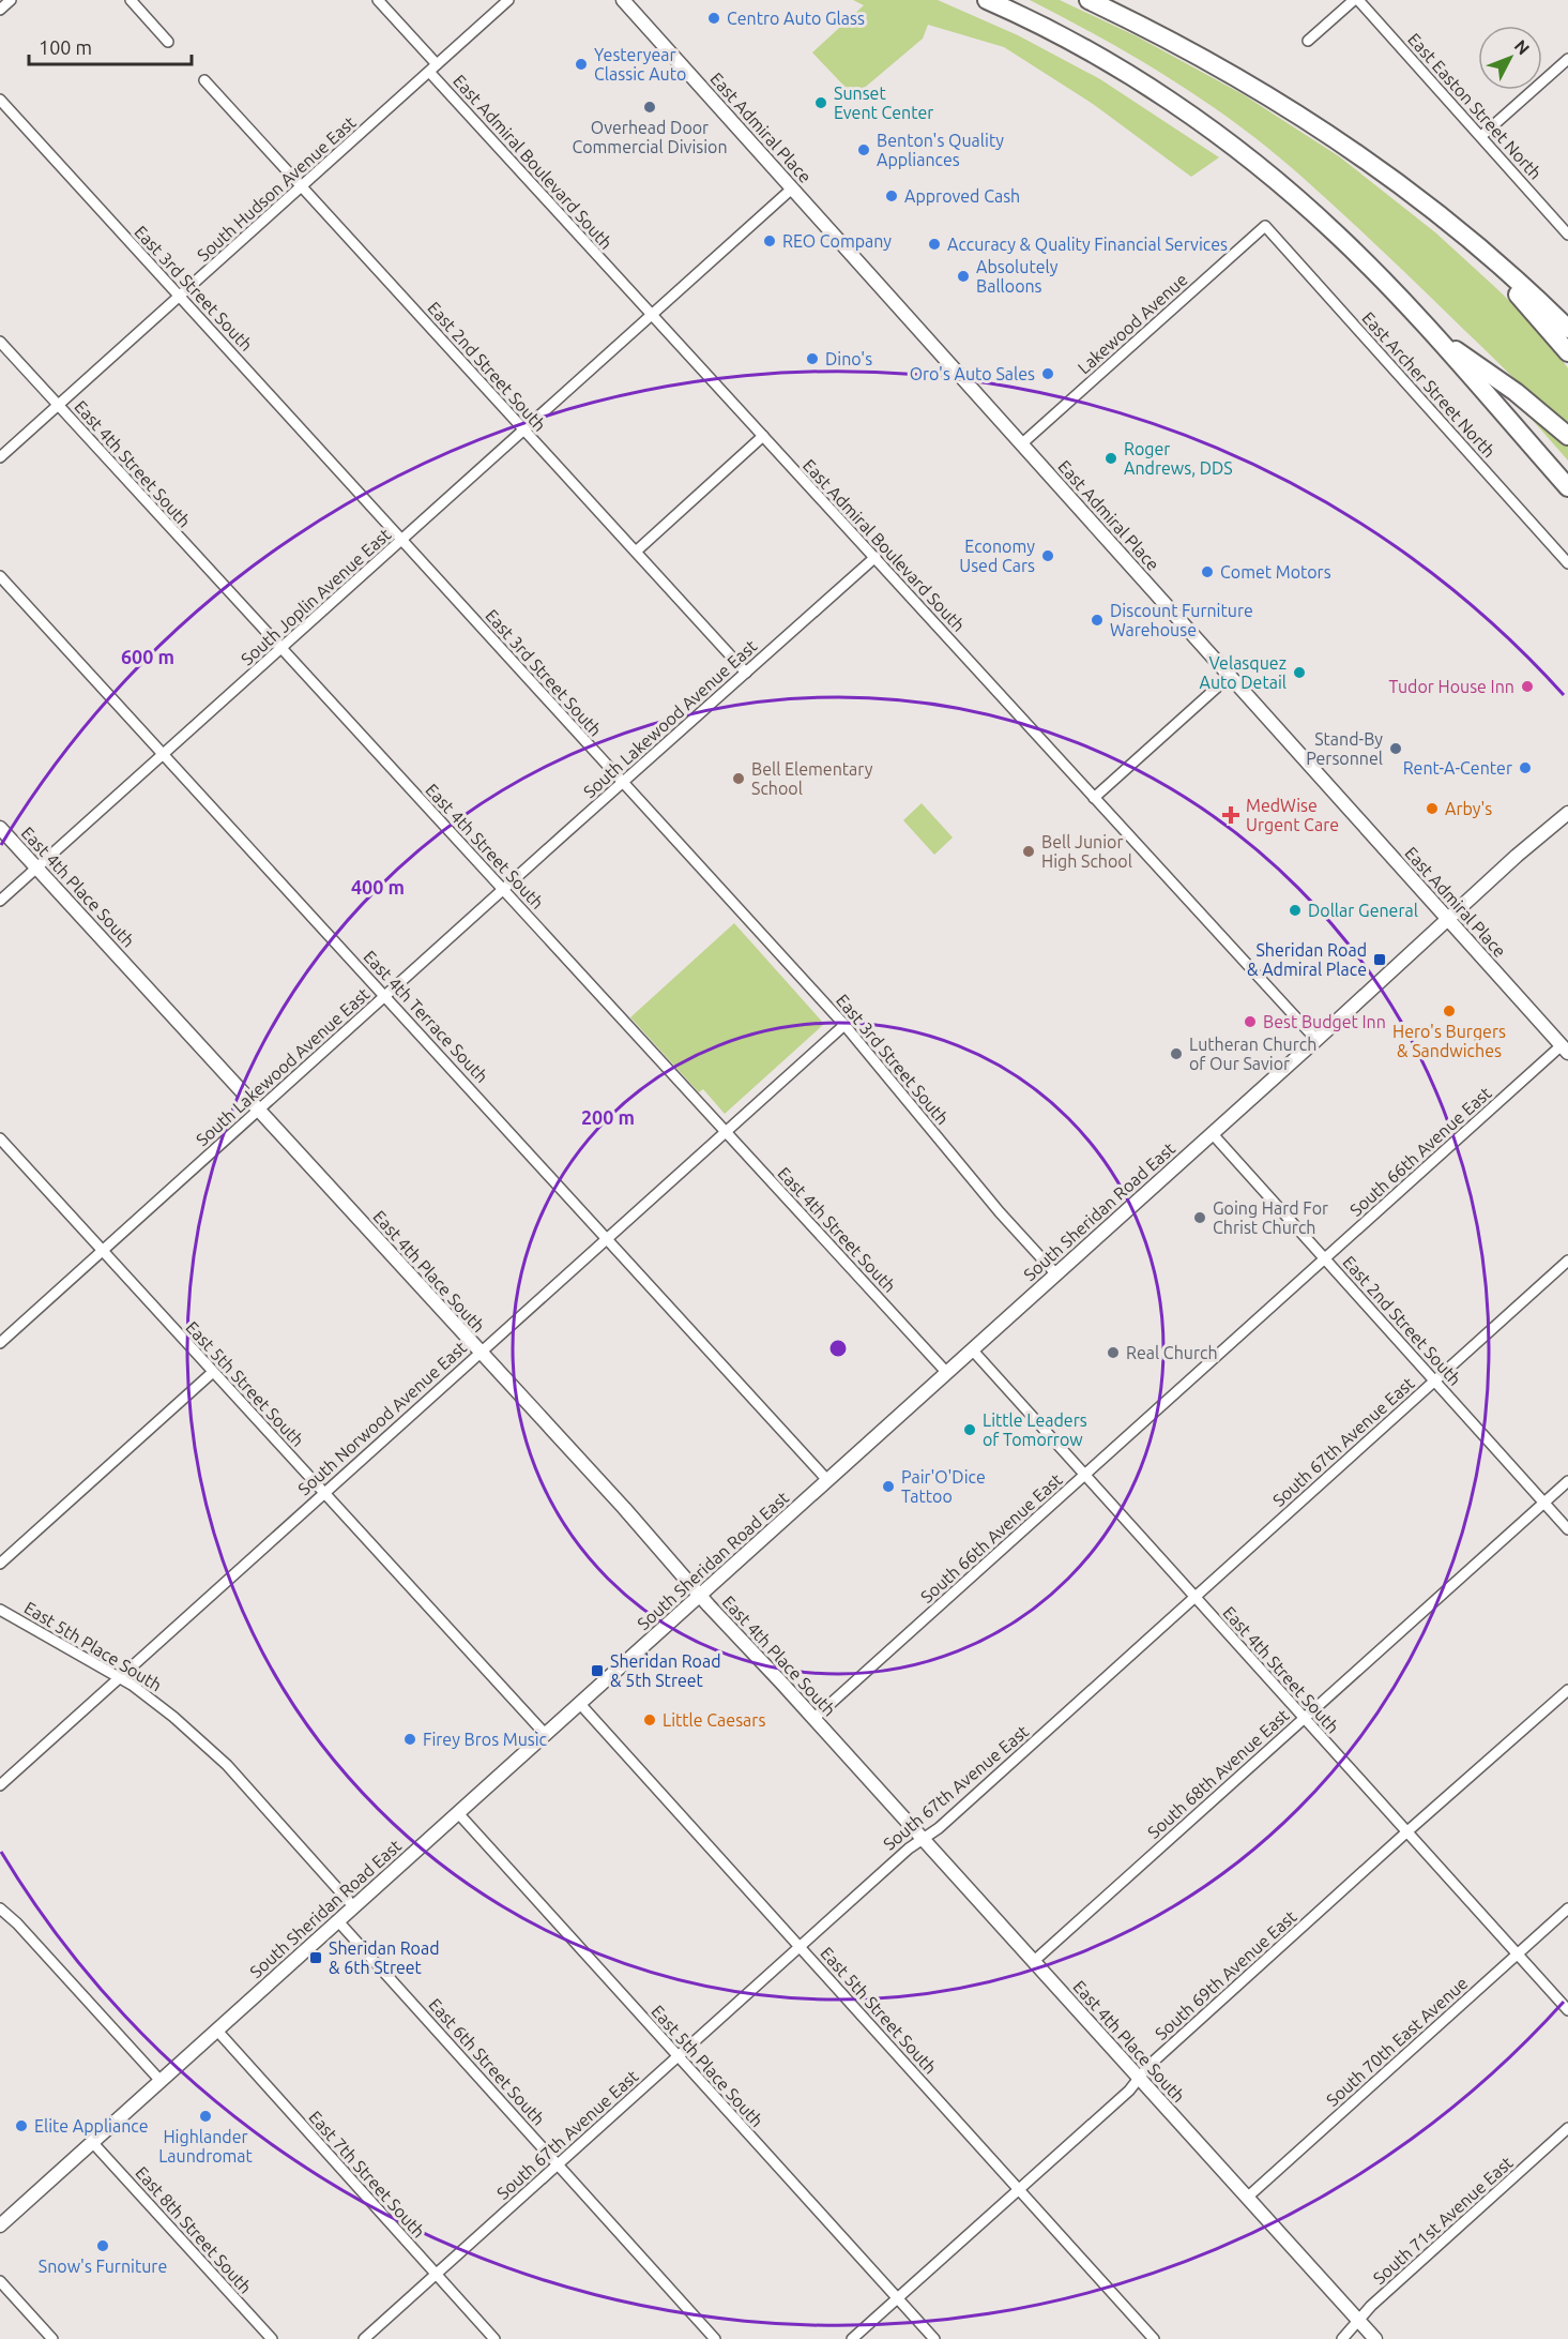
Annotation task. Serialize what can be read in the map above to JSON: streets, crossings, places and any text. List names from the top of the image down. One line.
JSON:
{"streets":{"main road":["East Admiral Place","East 4th Place South","South Sheridan Road East"],"street":["East Easton Street North","East Admiral Boulevard South","South Hudson Avenue East","East 3rd Street South","Lakewood Avenue","East 2nd Street South","East Archer Street North","East 4th Street South","South Joplin Avenue East","South Lakewood Avenue East","East 4th Terrace South","South 66th Avenue East","East 5th Street South","South Norwood Avenue East","South 67th Avenue East","East 5th Place South","South 68th Avenue East","South 69th Avenue East","South 70th East Avenue","East 6th Street South","East 7th Street South","South 71st Avenue East","East 8th Street South"]},"crossings":[["East Admiral Place","Lakewood Avenue"],["East Admiral Place","South Joplin Avenue East"],["East Admiral Place","South 66th Avenue East"],["East Admiral Place","South Sheridan Road East"],["East Admiral Boulevard South","South Hudson Avenue East"],["East Admiral Boulevard South","South Joplin Avenue East"],["East Admiral Boulevard South","South Lakewood Avenue East"],["East Admiral Boulevard South","South Sheridan Road East"],["South Hudson Avenue East","East 3rd Street South"],["South Hudson Avenue East","East 2nd Street South"],["South Hudson Avenue East","East 4th Street South"],["East 3rd Street South","South Joplin Avenue East"],["East 3rd Street South","South Lakewood Avenue East"],["East 3rd Street South","South Sheridan Road East"],["East 3rd Street South","South Norwood Avenue East"],["Lakewood Avenue","East Archer Street North"],["East 2nd Street South","South Joplin Avenue East"],["East 2nd Street South","South Lakewood Avenue East"],["East 2nd Street South","South 66th Avenue East"],["East 2nd Street South","South Sheridan Road East"],["East 2nd Street South","South 67th Avenue East"],["East 2nd Street South","South 68th Avenue East"],["East 4th Street South","South Joplin Avenue East"],["East 4th Street South","South Lakewood Avenue East"],["East 4th Street South","South 66th Avenue East"],["East 4th Street South","South Sheridan Road East"],["East 4th Street South","South Norwood Avenue East"],["East 4th Street South","South 67th Avenue East"],["East 4th Street South","South 68th Avenue East"],["East 4th Street South","South 69th Avenue East"],["East 4th Street South","South 70th East Avenue"],["South Joplin Avenue East","East 4th Place South"],["South Joplin Avenue East","East 4th Terrace South"],["South Lakewood Avenue East","East 4th Place South"],["South Lakewood Avenue East","East 4th Terrace South"],["South Lakewood Avenue East","East 5th Street South"],["East 4th Place South","South 66th Avenue East"],["East 4th Place South","South Sheridan Road East"],["East 4th Place South","South Norwood Avenue East"],["East 4th Place South","South 67th Avenue East"],["East 4th Place South","South 68th Avenue East"],["East 4th Place South","South 69th Avenue East"],["East 4th Place South","South 70th East Avenue"],["East 4th Place South","South 71st Avenue East"],["East 4th Terrace South","South Sheridan Road East"],["East 4th Terrace South","South Norwood Avenue East"],["South Sheridan Road East","East 5th Street South"],["South Sheridan Road East","East 5th Place South"],["South Sheridan Road East","East 6th Street South"],["South Sheridan Road East","East 7th Street South"],["South Sheridan Road East","East 8th Street South"],["East 5th Street South","South Norwood Avenue East"],["East 5th Street South","South 67th Avenue East"],["East 5th Street South","South 69th Avenue East"],["South Norwood Avenue East","East 5th Place South"],["South 67th Avenue East","East 5th Place South"],["South 67th Avenue East","East 6th Street South"],["South 67th Avenue East","East 7th Street South"],["East 5th Place South","South 69th Avenue East"]],"places":{"other":["Centro Auto Glass","Yesteryear Classic Auto","Sunset Event Center","Overhead Door Commercial Division","Benton's Quality Appliances","Approved Cash","REO Company","Accuracy & Quality Financial Services","Absolutely Balloons","Dino's","Oro's Auto Sales","Roger Andrews, DDS","Economy Used Cars","Comet Motors","Discount Furniture Warehouse","Velasquez Auto Detail","Tudor House Inn","Stand-By Personnel","Rent-A-Center","Bell Elementary School","Arby's","Bell Junior High School","Dollar General","Hero's Burgers & Sandwiches","Best Budget Inn","Lutheran Church of Our Savior","Going Hard For Christ Church","Real Church","Little Leaders of Tomorrow","Pair'O'Dice Tattoo","Little Caesars","Firey Bros Music","Highlander Laundromat","Elite Appliance","Snow's Furniture"],"health":["MedWise Urgent Care"],"transit":["Sheridan Road & Admiral Place","Sheridan Road & 5th Street","Sheridan Road & 6th Street"]},"scale_bar":"100 m","north":"top right","rings":["600 m","400 m","200 m"]}
